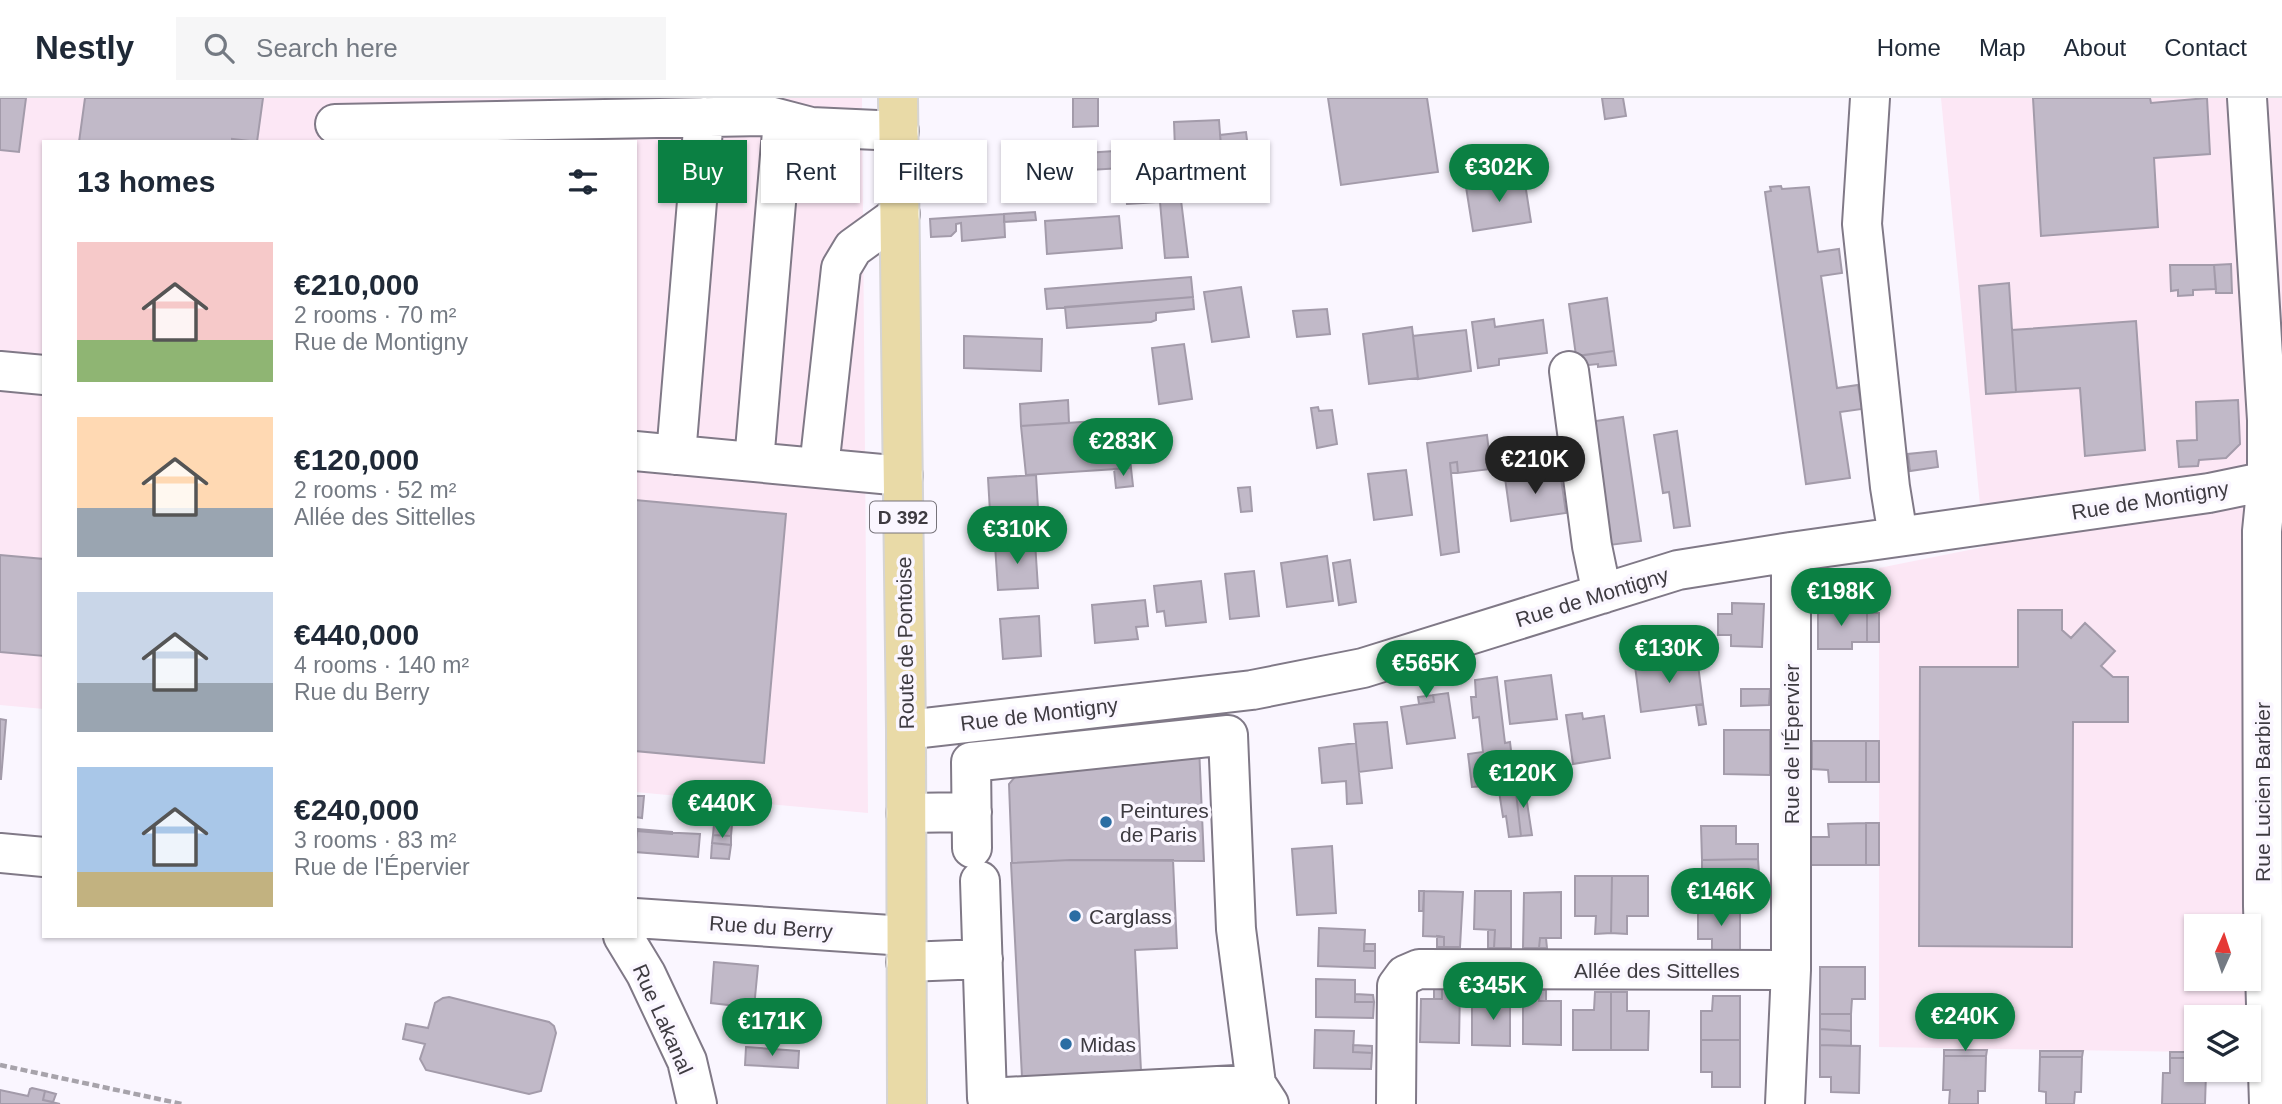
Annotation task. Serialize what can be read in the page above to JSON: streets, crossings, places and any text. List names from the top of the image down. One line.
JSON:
{"streets":{"main road":["D 392","Route de Pontoise"],"street":["Rue de Montigny","Rue de l'Épervier","Rue Lucien Barbier","Rue du Berry","Allée des Sittelles","Rue Lakanal"]},"crossings":[["Rue de Montigny","Route de Pontoise"],["Rue de Montigny","Rue de l'Épervier"],["Rue de Montigny","Rue Lucien Barbier"],["Route de Pontoise","Rue du Berry"],["Rue de l'Épervier","Allée des Sittelles"]],"places":["Peintures de Paris","Carglass","Midas"],"north":"top","page":{"header":"Nestly","search":"Search here","nav":["Home","Map","About","Contact"],"chip":["Buy","Rent","Filters","New","Apartment"],"heading":"13 homes","price":["€302K","€283K","€210K","€310K","€198K","€130K","€565K","€120K","€440K","€146K","€345K","€240K","€171K"],"list":[{"name":"€210,000","note":"2 rooms · 70 m² · Rue de Montigny"},{"name":"€120,000","note":"2 rooms · 52 m² · Allée des Sittelles"},{"name":"€440,000","note":"4 rooms · 140 m² · Rue du Berry"},{"name":"€240,000","note":"3 rooms · 83 m² · Rue de l'Épervier"}]}}
